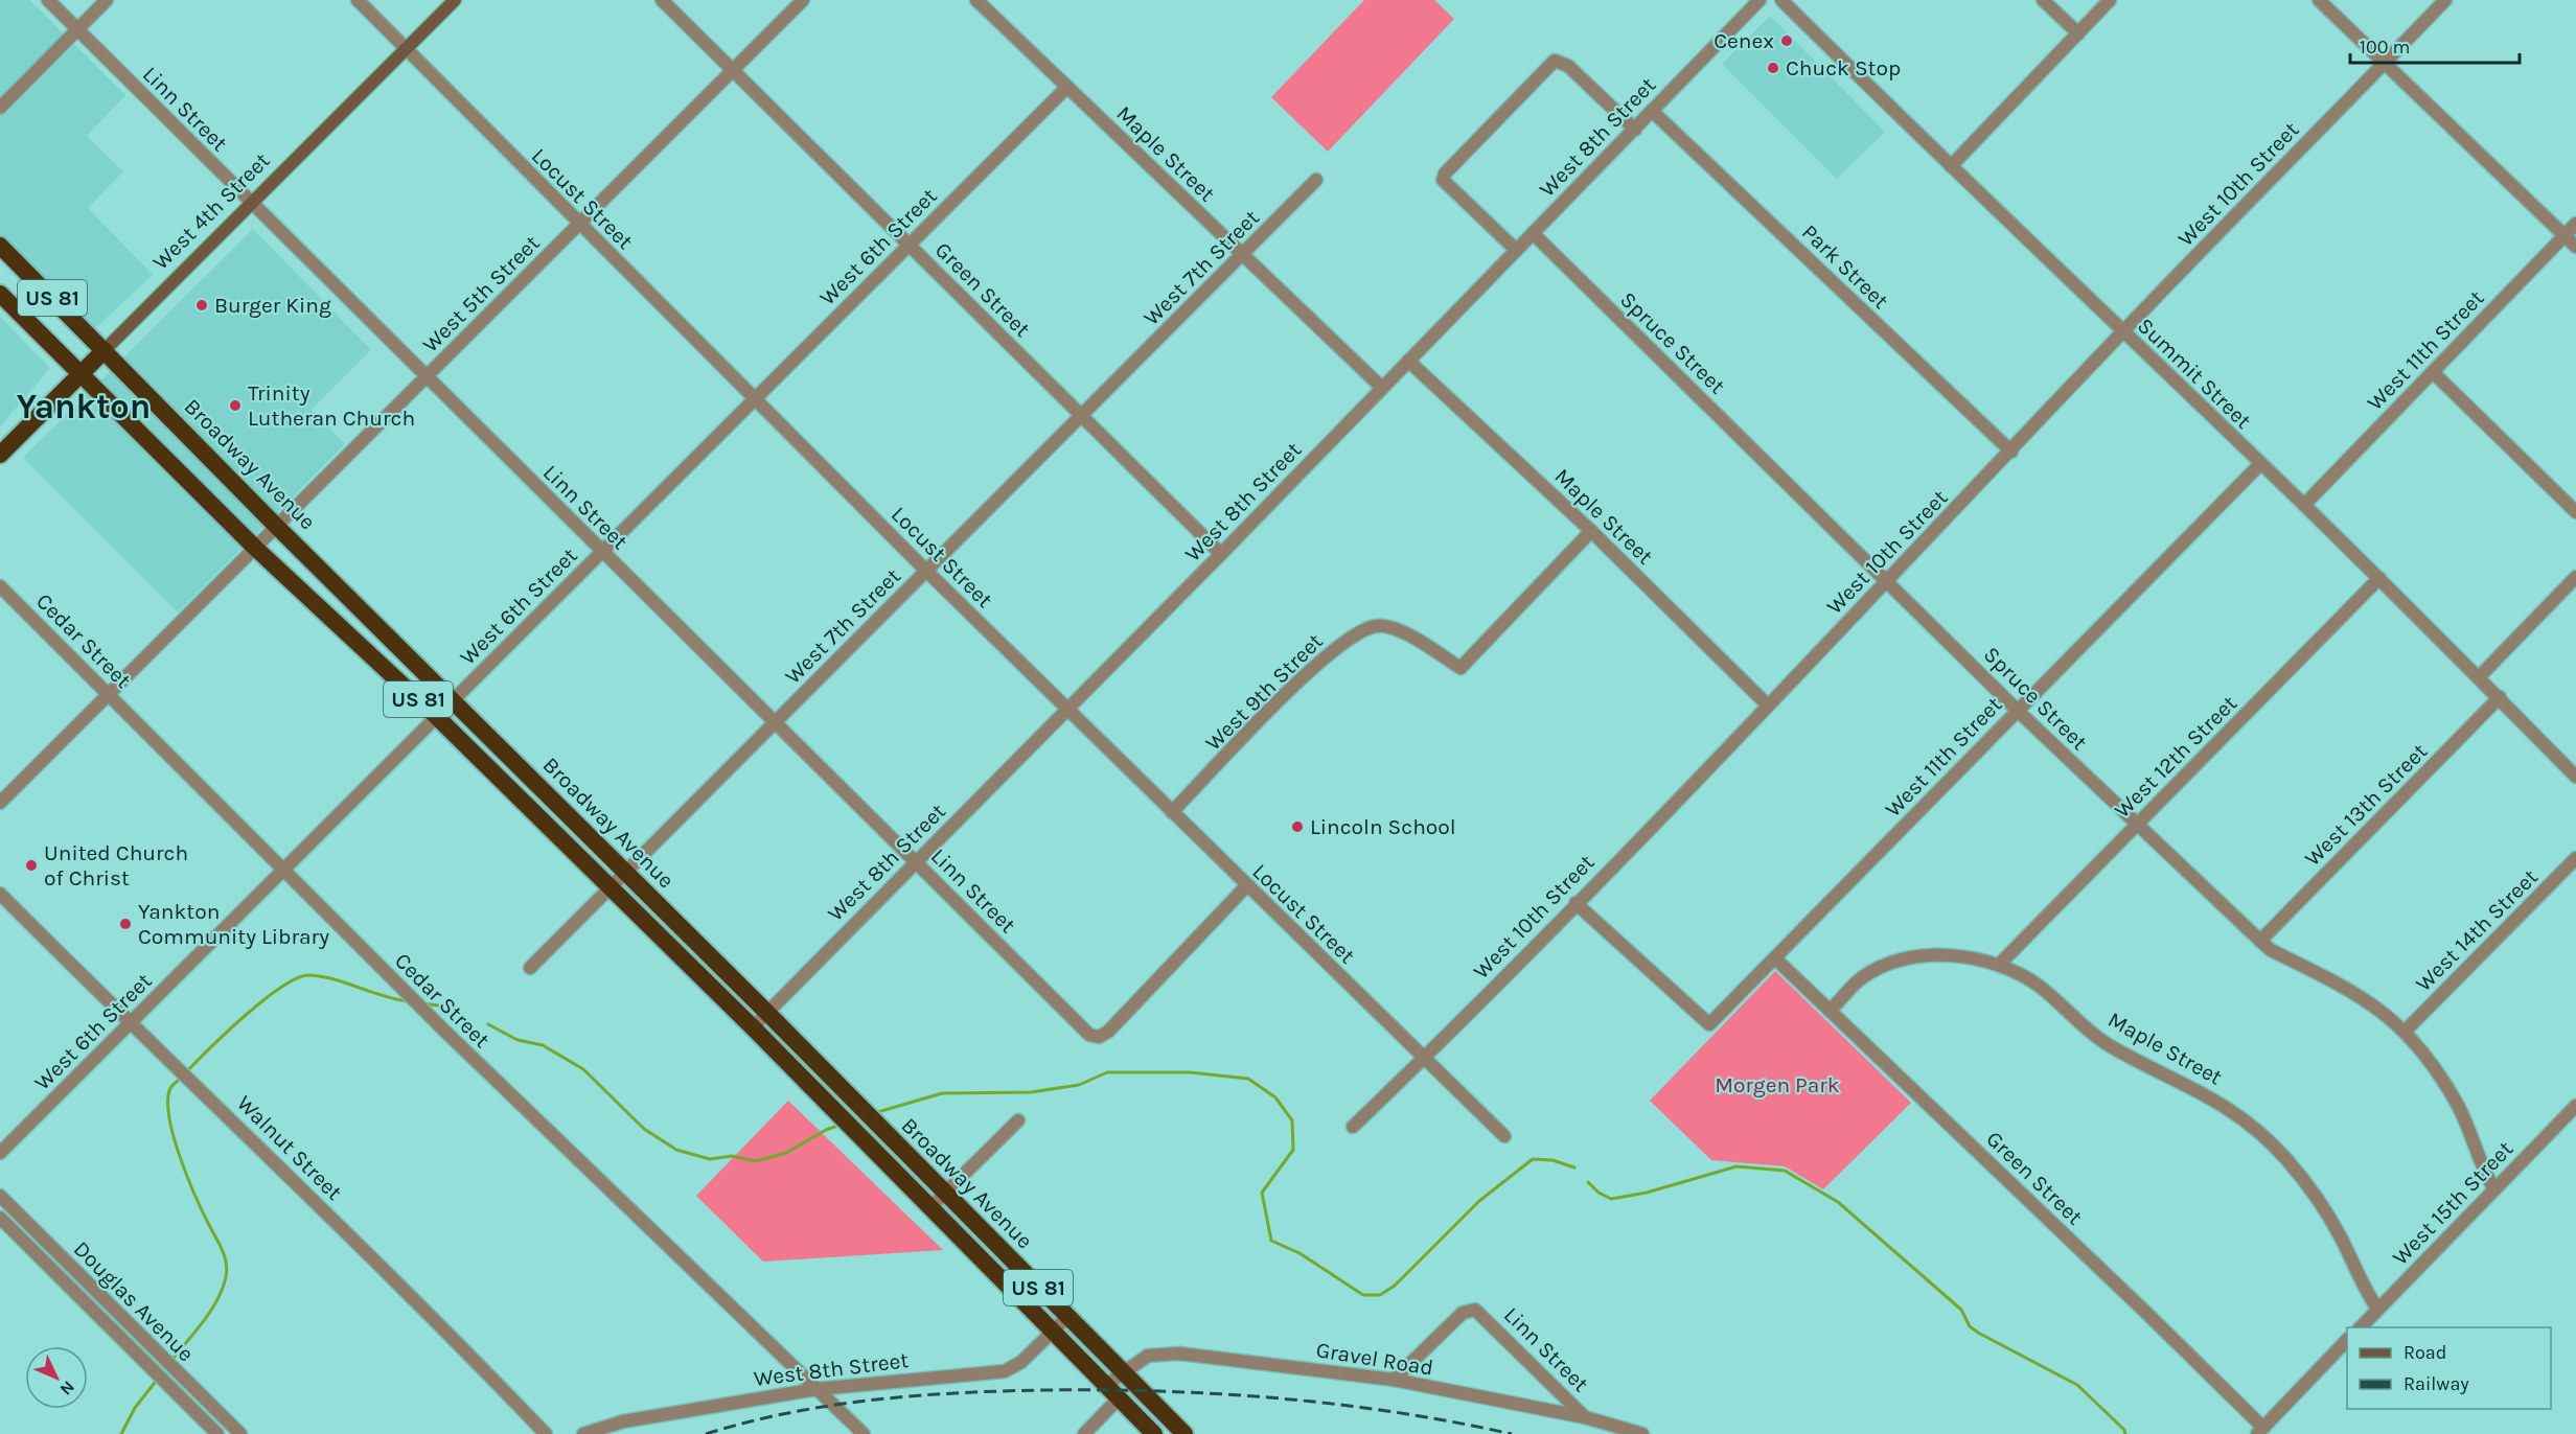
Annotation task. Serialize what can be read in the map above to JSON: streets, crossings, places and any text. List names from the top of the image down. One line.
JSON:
{"streets":{"highway":["West 4th Street","US 81","Broadway Avenue"],"street":["Linn Street","West 8th Street","Maple Street","West 10th Street","Locust Street","West 6th Street","Park Street","West 7th Street","Green Street","West 5th Street","Spruce Street","West 11th Street","Summit Street","Cedar Street","West 9th Street","West 12th Street","West 13th Street","West 14th Street","Walnut Street","West 15th Street","Douglas Avenue","Gravel Road"]},"crossings":[["Linn Street","West 8th Street"],["Linn Street","Locust Street"],["Linn Street","West 4th Street"],["Linn Street","West 6th Street"],["Linn Street","West 7th Street"],["Linn Street","West 5th Street"],["Linn Street","Gravel Road"],["West 8th Street","Maple Street"],["West 8th Street","Locust Street"],["West 8th Street","Park Street"],["West 8th Street","Green Street"],["West 8th Street","Spruce Street"],["West 8th Street","Broadway Avenue"],["West 8th Street","Cedar Street"],["Maple Street","West 10th Street"],["Maple Street","West 6th Street"],["Maple Street","West 7th Street"],["Maple Street","Green Street"],["Maple Street","West 9th Street"],["Maple Street","West 12th Street"],["Maple Street","West 15th Street"],["West 10th Street","Locust Street"],["West 10th Street","Park Street"],["West 10th Street","Spruce Street"],["West 10th Street","West 11th Street"],["West 10th Street","Summit Street"],["Locust Street","West 4th Street"],["Locust Street","West 6th Street"],["Locust Street","West 7th Street"],["Locust Street","West 5th Street"],["Locust Street","West 9th Street"],["West 4th Street","Broadway Avenue"],["West 6th Street","Green Street"],["West 6th Street","Broadway Avenue"],["West 6th Street","Cedar Street"],["West 6th Street","Walnut Street"],["West 7th Street","Green Street"],["West 7th Street","Broadway Avenue"],["Green Street","West 5th Street"],["Green Street","West 11th Street"],["West 5th Street","Broadway Avenue"],["West 5th Street","Cedar Street"],["Spruce Street","West 11th Street"],["Spruce Street","West 12th Street"],["Spruce Street","West 13th Street"],["Spruce Street","West 14th Street"],["Spruce Street","West 15th Street"],["West 11th Street","Summit Street"],["Summit Street","West 12th Street"],["Summit Street","West 13th Street"],["Broadway Avenue","Gravel Road"]],"districts":["Yankton"],"parks":["Morgen Park"],"places":["Cenex","Chuck Stop","Burger King","Trinity Lutheran Church","Lincoln School","United Church of Christ","Yankton Community Library"],"legend":["Road","Railway"],"scale_bar":"100 m","north":"bottom right"}
